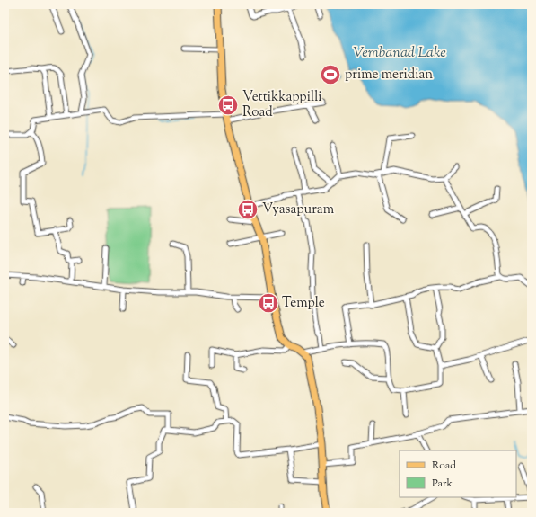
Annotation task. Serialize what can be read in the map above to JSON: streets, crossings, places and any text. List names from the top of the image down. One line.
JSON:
{"water":["Vembanad Lake"],"places":{"sports":["prime meridian"],"bus stop":["Vettikkappilli Road","Vyasapuram","Temple"]},"legend":["Road","Park"]}
